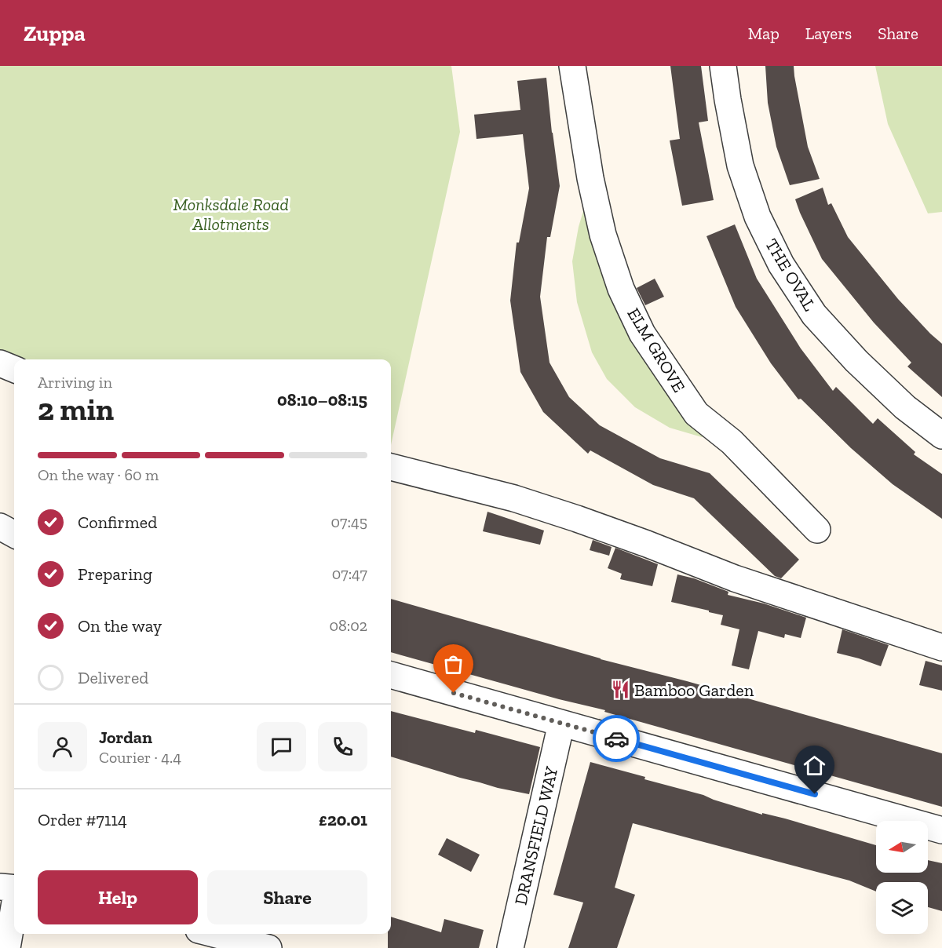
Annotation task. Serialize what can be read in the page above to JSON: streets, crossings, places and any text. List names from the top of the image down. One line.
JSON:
{"streets":{"street":["THE OVAL","ELM GROVE","DRANSFIELD WAY"]},"parks":["Monksdale Road Allotments"],"places":{"restaurant":["Bamboo Garden"]},"north":"left","page":{"header":"Zuppa","nav":["Map","Layers","Share"],"heading":["2 min","Arriving in","08:10–08:15"],"panel":["Jordan","Courier · 4.4","Order #7114","£20.01"],"bar":"On the way · 60 m","list":[["Confirmed","07:45"],["Preparing","07:47"],["On the way","08:02"],"Delivered"],"buttons":["Help","Share"]}}
